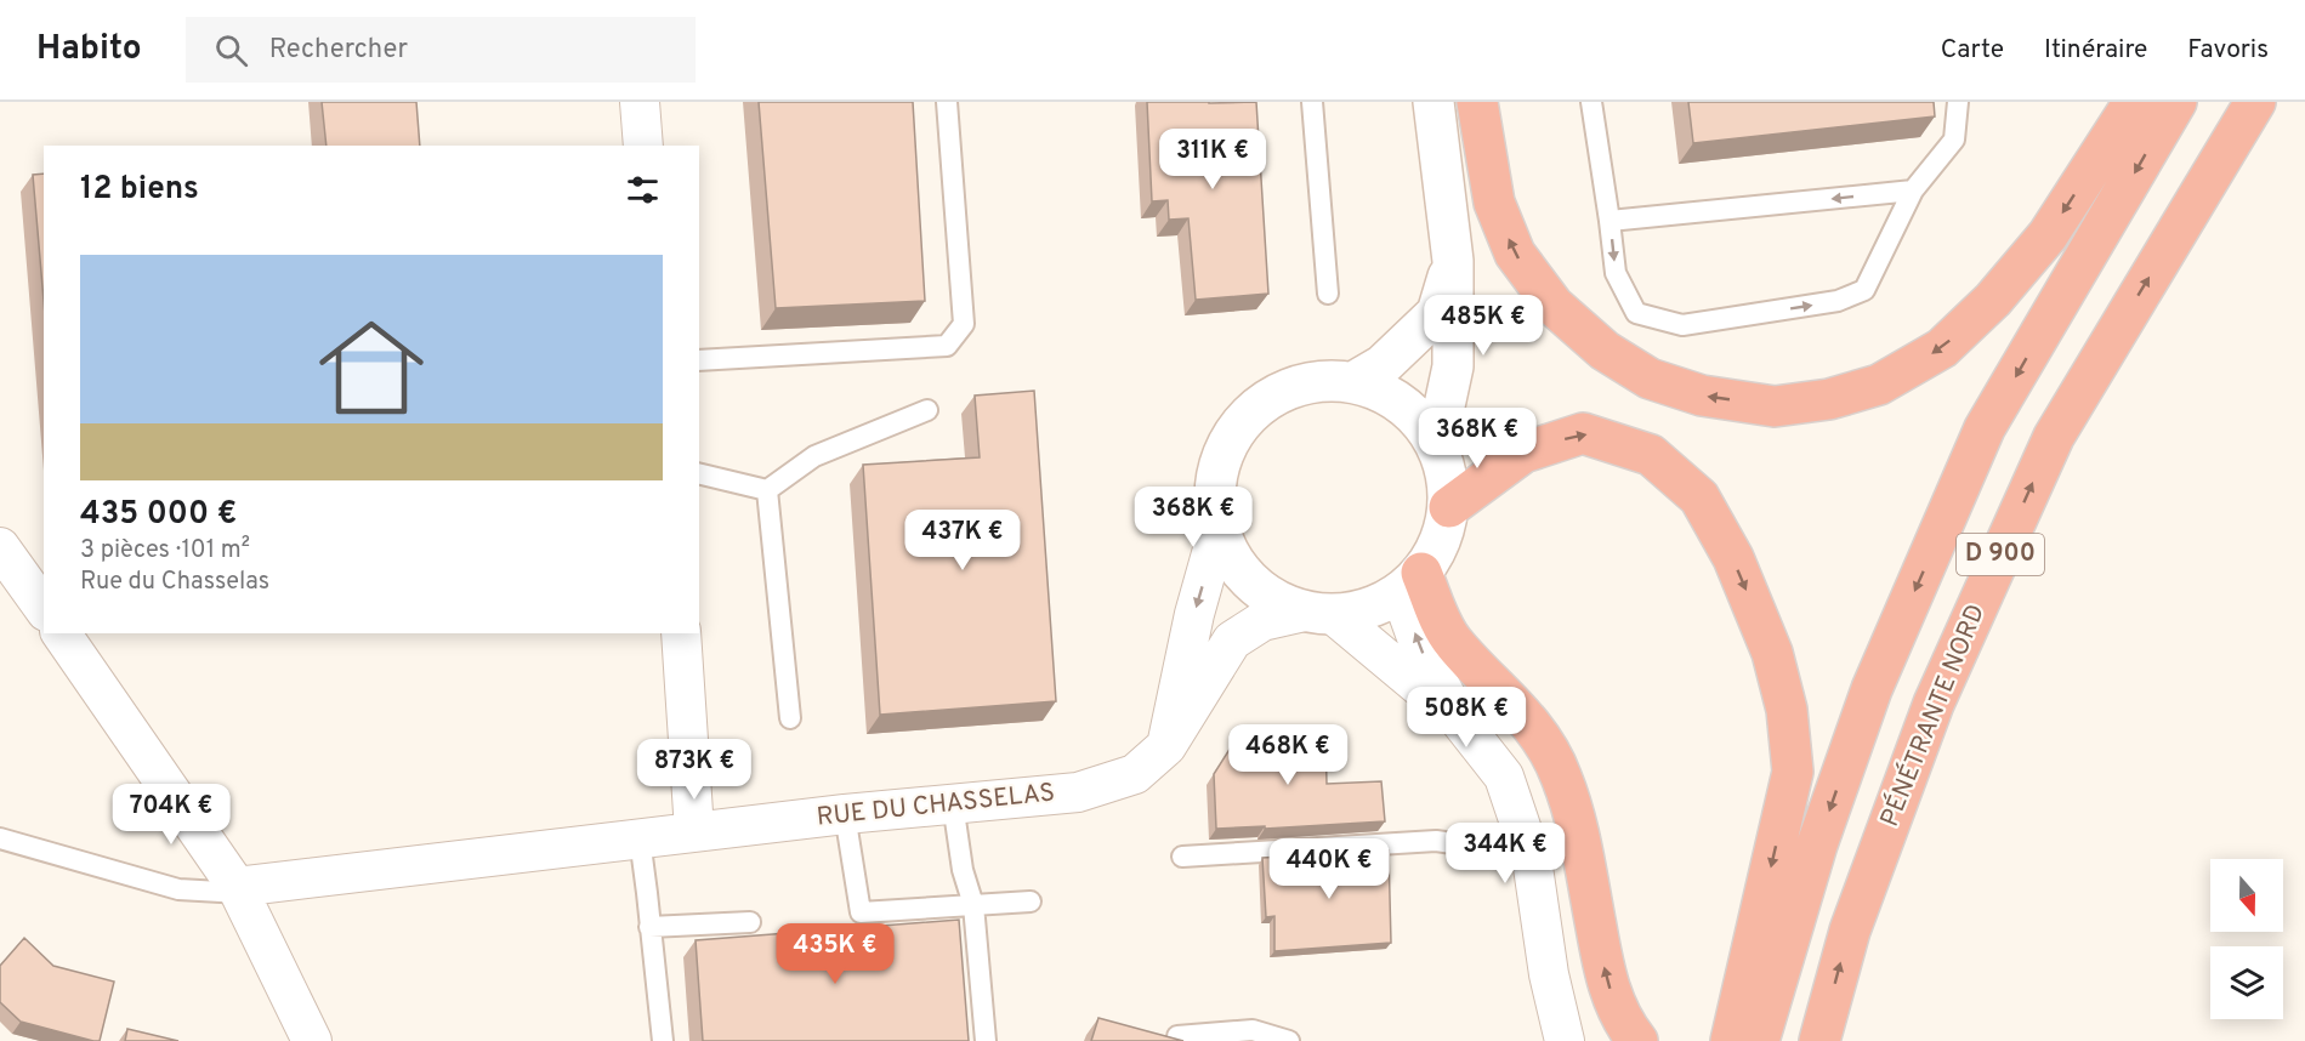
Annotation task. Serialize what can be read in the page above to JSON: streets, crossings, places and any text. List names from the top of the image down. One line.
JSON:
{"streets":{"highway":["D 900","PÉNÉTRANTE NORD"],"street":["RUE DU CHASSELAS"]},"north":"bottom","page":{"header":"Habito","search":"Rechercher","nav":["Carte","Itinéraire","Favoris"],"price":["311K €","485K €","368K €","368K €","437K €","508K €","468K €","873K €","704K €","344K €","440K €","435K €"],"heading":"12 biens","list":[{"name":"435 000 €","note":"3 pièces · 101 m² · Rue du Chasselas"}]}}
